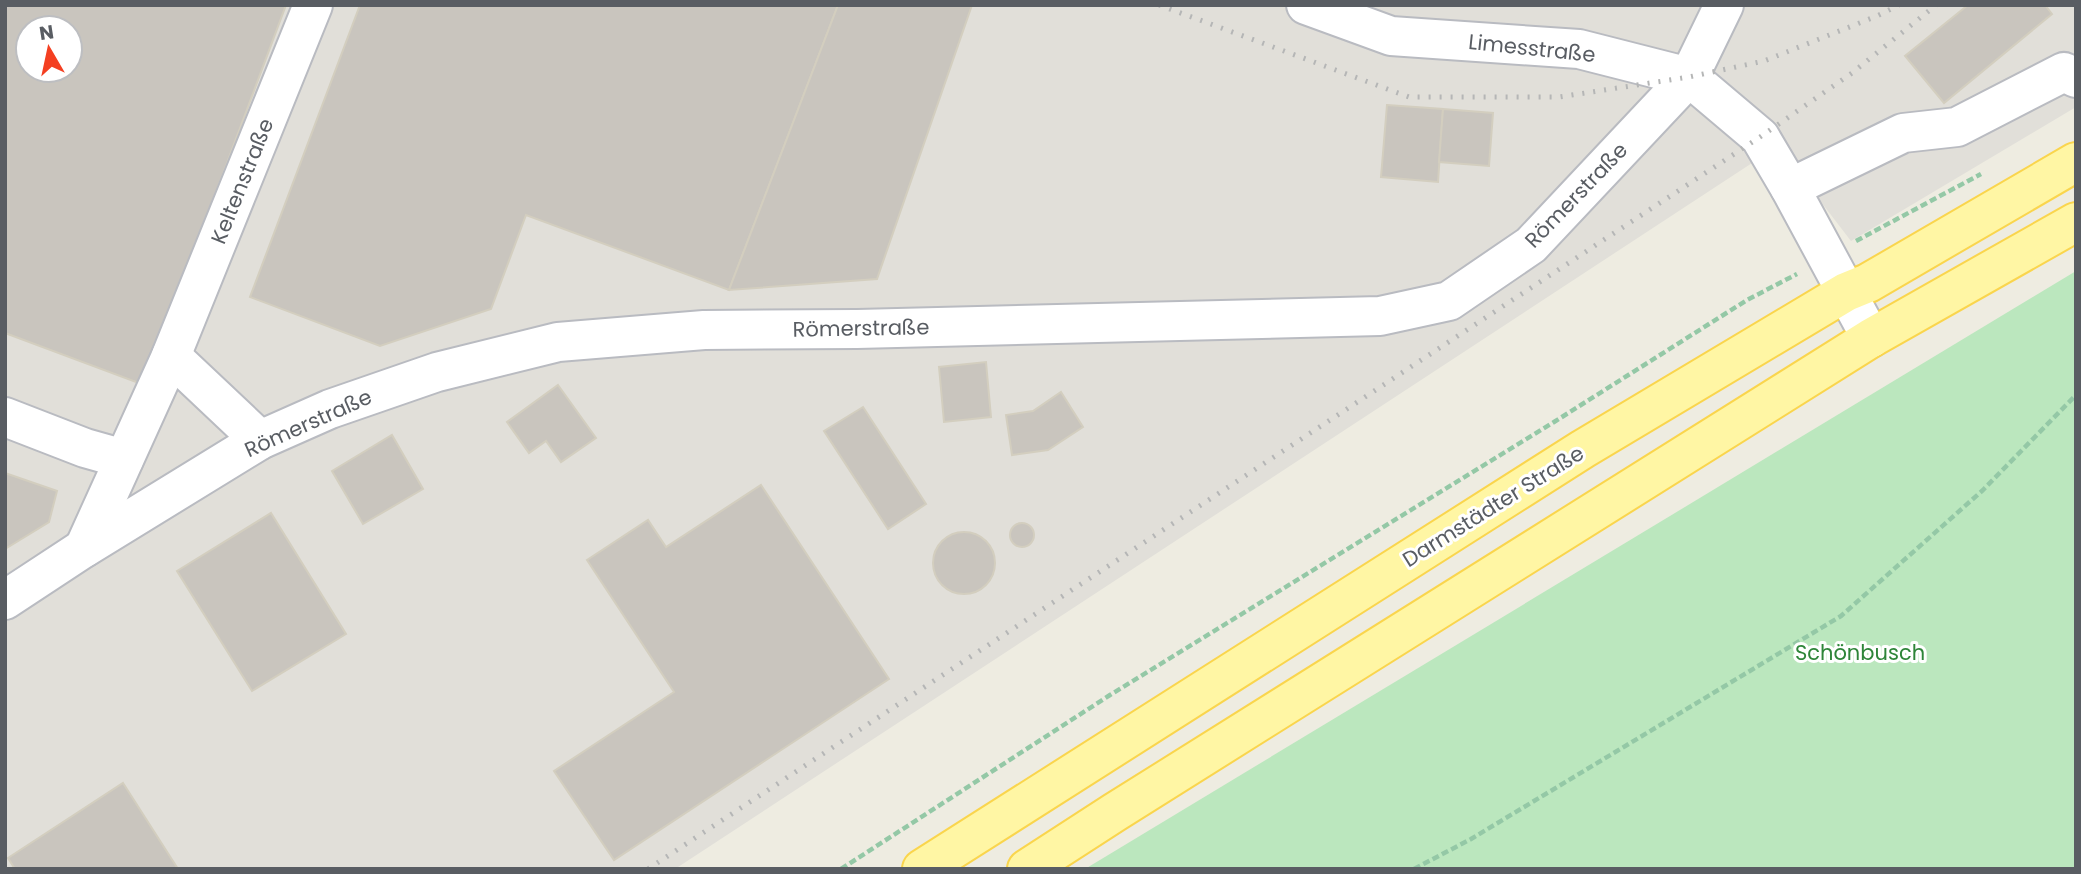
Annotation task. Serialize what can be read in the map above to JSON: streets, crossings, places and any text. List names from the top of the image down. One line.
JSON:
{"streets":{"main road":["Darmstädter Straße"],"street":["Limesstraße","Keltenstraße","Römerstraße"]},"crossings":[["Limesstraße","Römerstraße"],["Limesstraße","Darmstädter Straße"],["Keltenstraße","Römerstraße"]],"parks":["Schönbusch"],"north":"top"}
